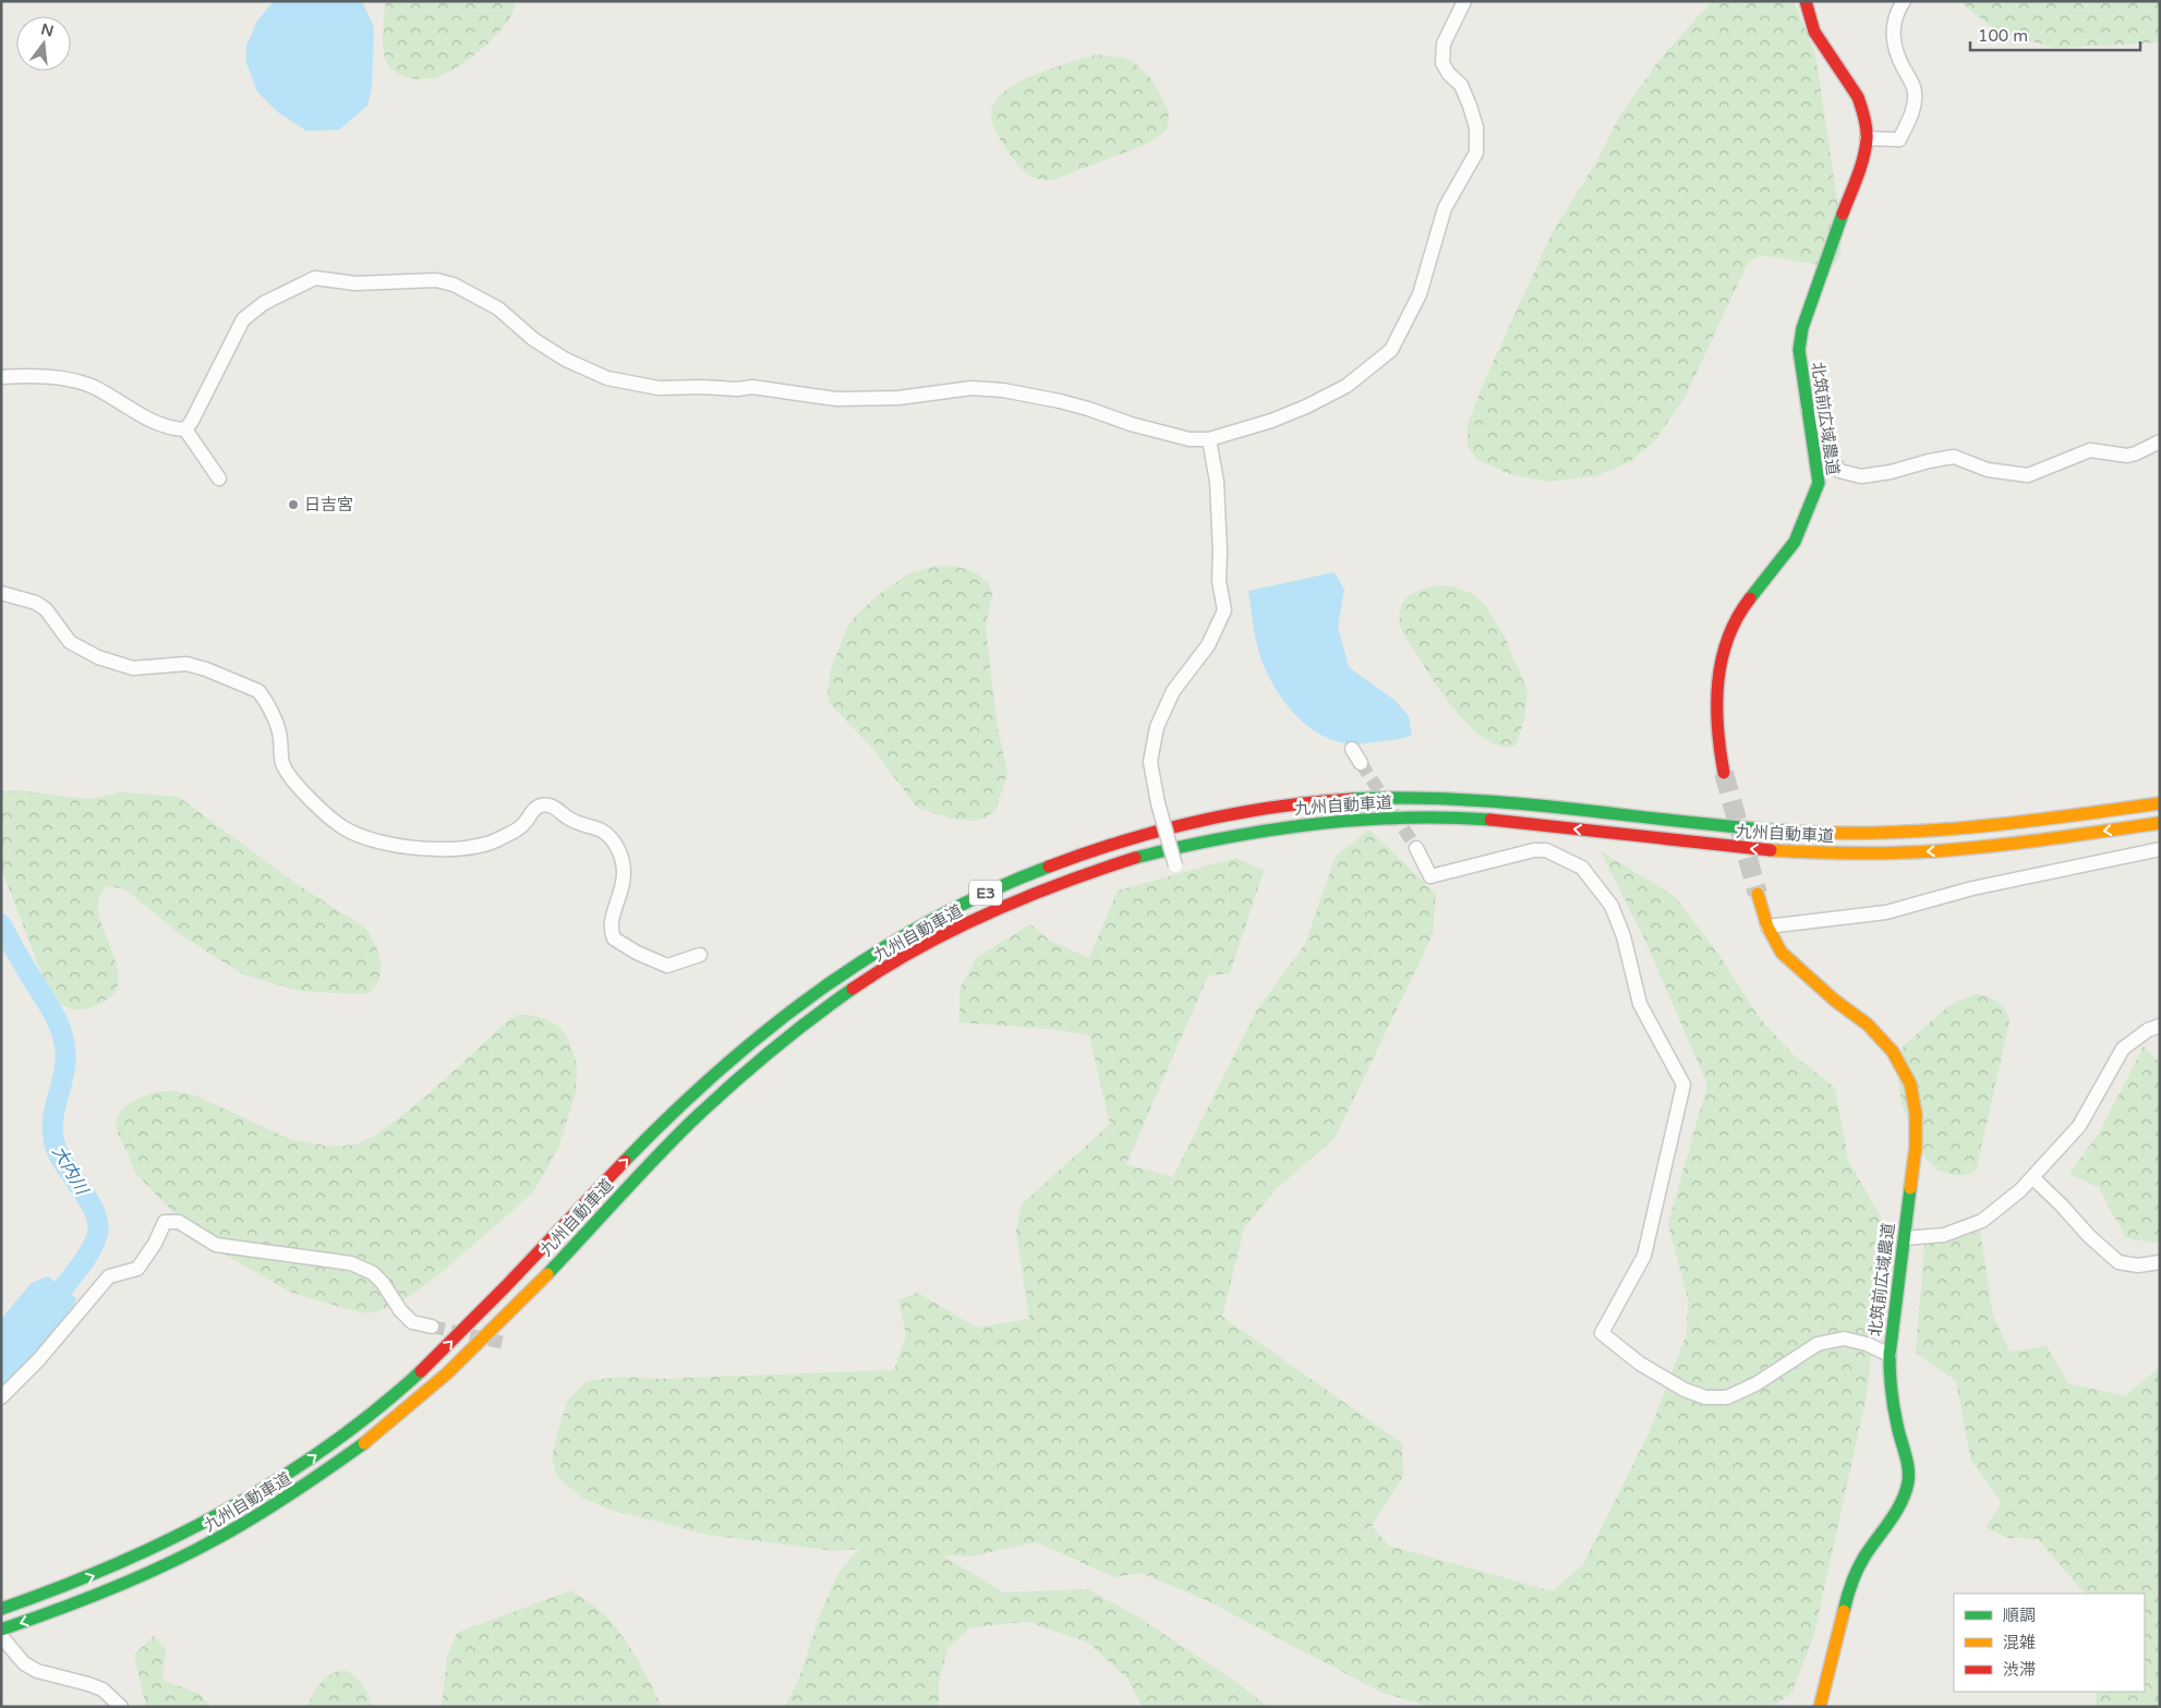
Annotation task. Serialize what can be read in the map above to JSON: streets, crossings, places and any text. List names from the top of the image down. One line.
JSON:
{"streets":{"main road":["北筑前広域農道","九州自動車道","E3"]},"water":["大内川"],"places":["日吉宮"],"legend":["順調","混雑","渋滞"],"scale_bar":"100 m","north":"top"}
